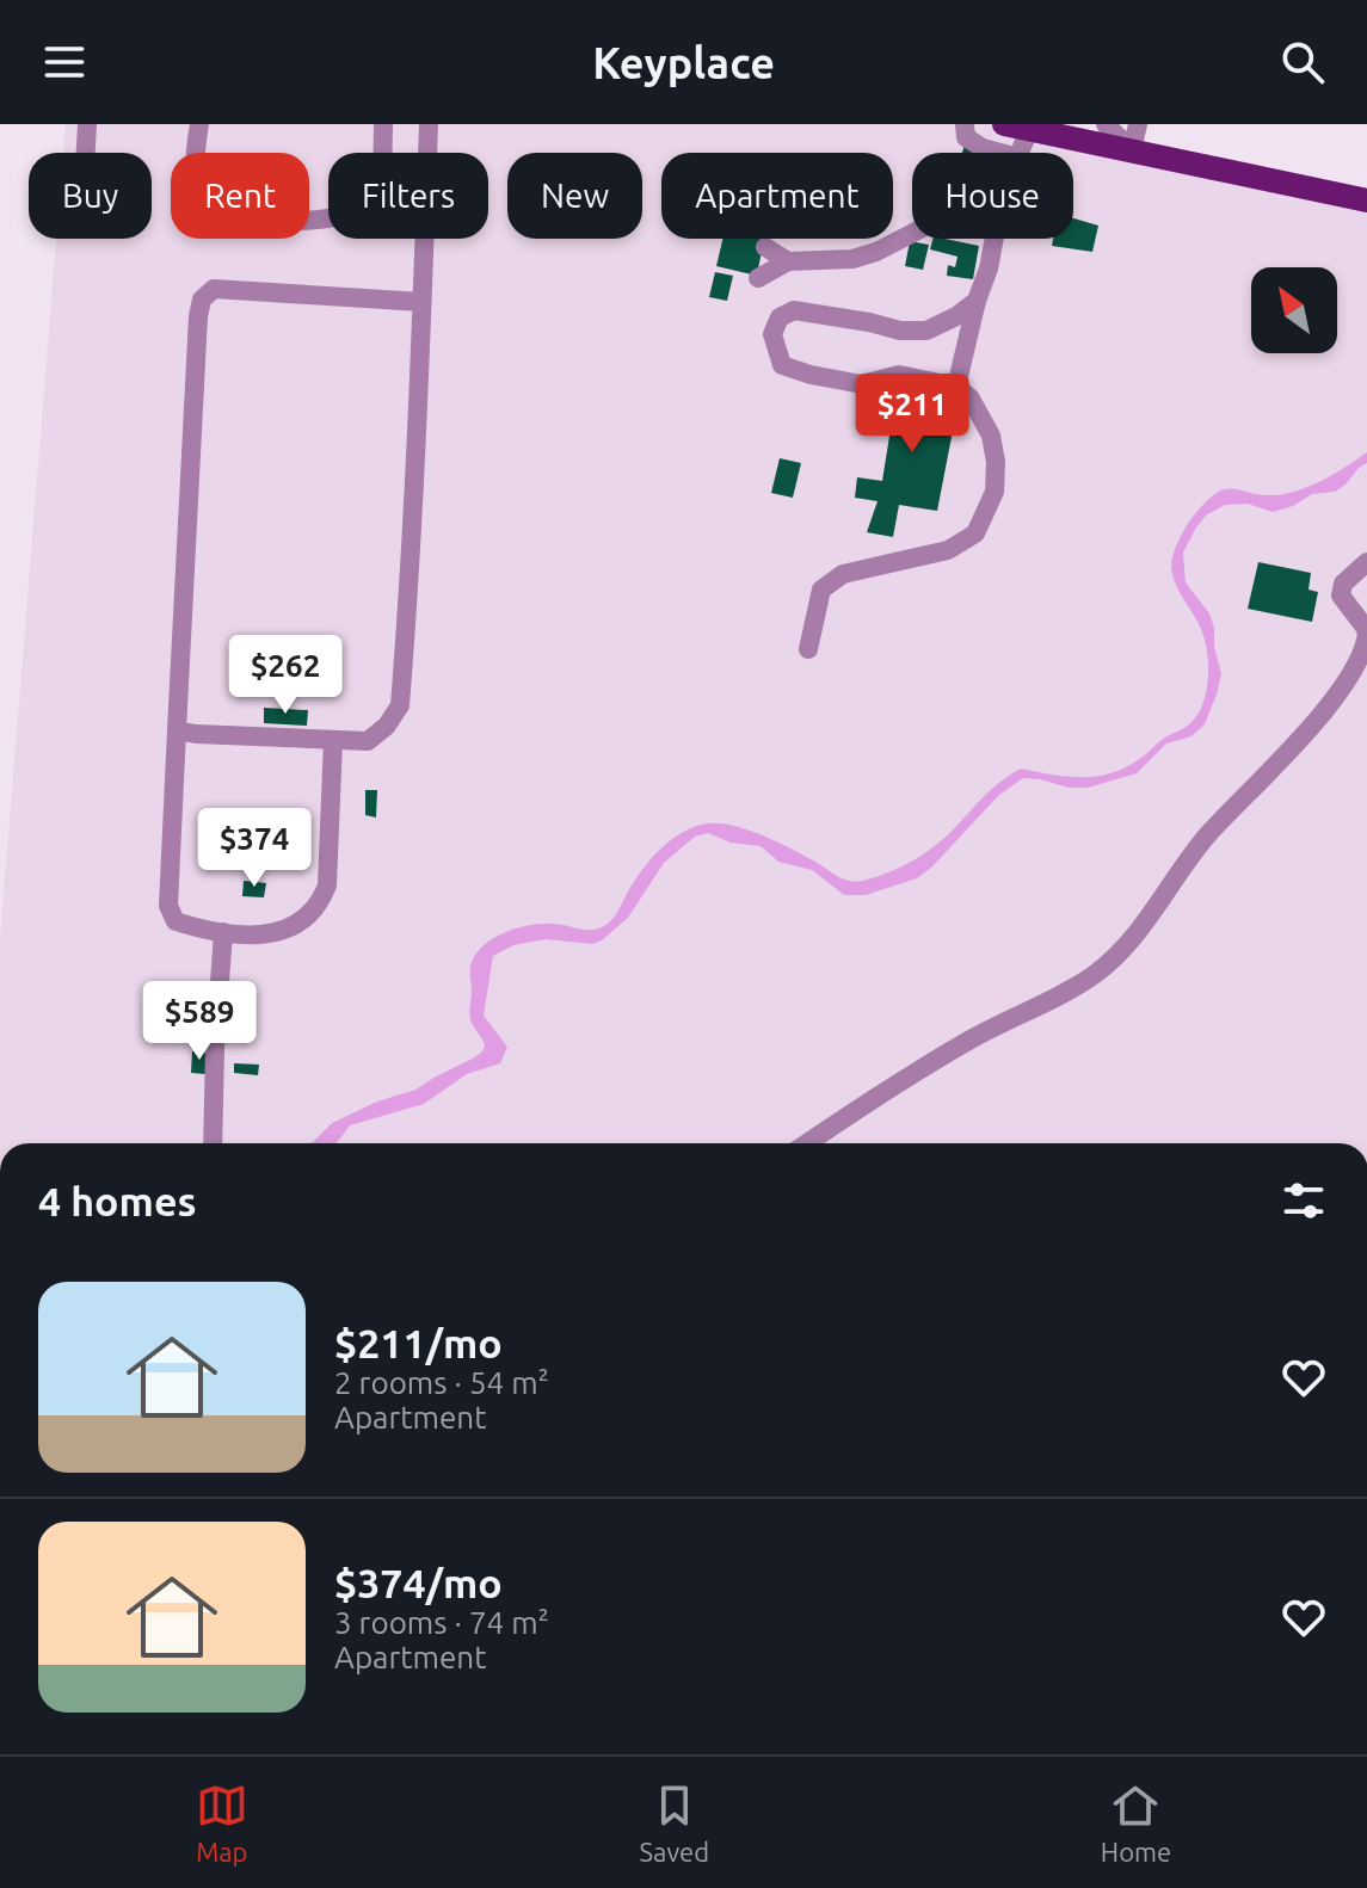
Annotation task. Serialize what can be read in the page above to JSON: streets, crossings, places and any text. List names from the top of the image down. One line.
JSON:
{"north":"top left","page":{"header":"Keyplace","chip":["Buy","Rent","Filters","New","Apartment","House"],"price":["$211","$262","$374","$589"],"heading":"4 homes","list":[{"name":"$211/mo","note":"2 rooms · 54 m² · Apartment"},{"name":"$374/mo","note":"3 rooms · 74 m² · Apartment"}],"tabs":["Map","Saved","Home"]}}
